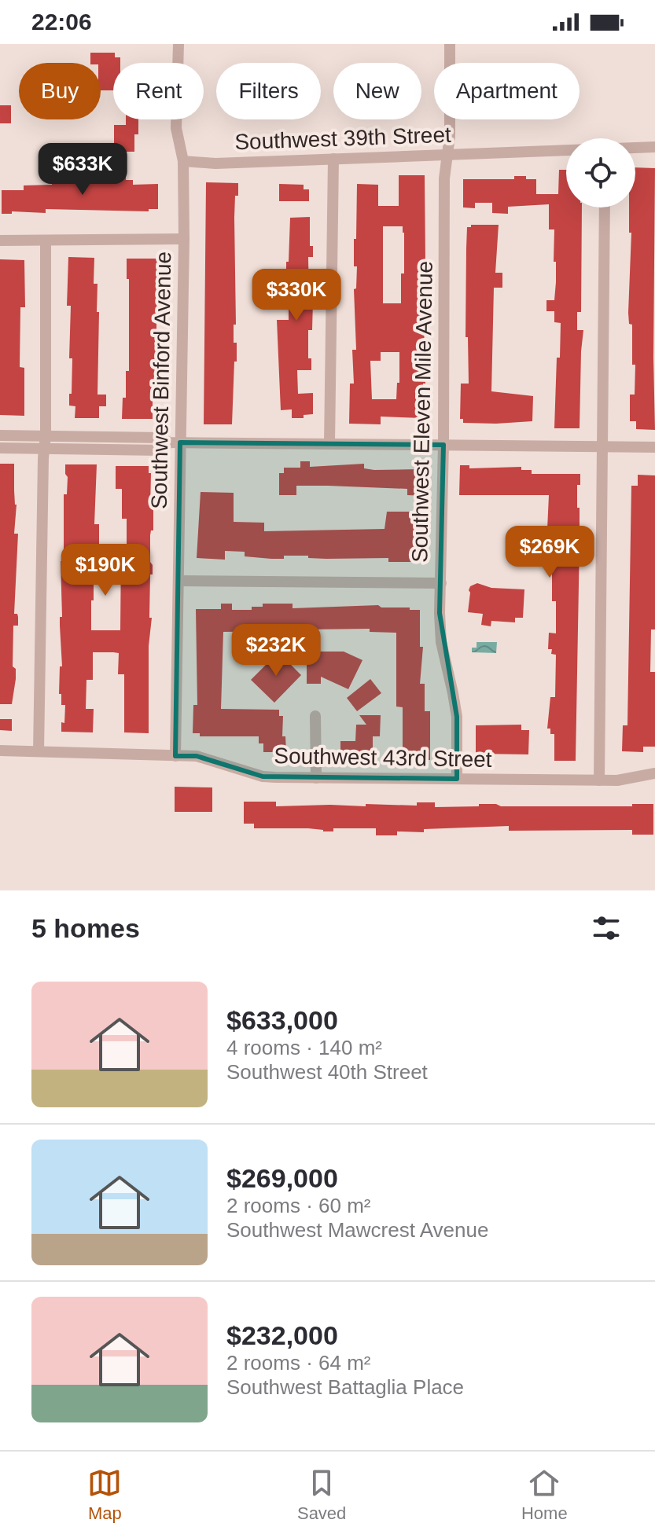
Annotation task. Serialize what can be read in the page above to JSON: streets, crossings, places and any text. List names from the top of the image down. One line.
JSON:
{"streets":{"street":["Southwest 39th Street","Southwest Binford Avenue","Southwest Eleven Mile Avenue","Southwest 43rd Street"]},"crossings":[["Southwest 39th Street","Southwest Binford Avenue"],["Southwest 39th Street","Southwest Eleven Mile Avenue"],["Southwest Binford Avenue","Southwest 43rd Street"],["Southwest Eleven Mile Avenue","Southwest 43rd Street"]],"page":{"status":"22:06","chip":["Buy","Rent","Filters","New","Apartment"],"price":["$633K","$330K","$269K","$190K","$232K"],"heading":"5 homes","list":[{"name":"$633,000","note":"4 rooms · 140 m² · Southwest 40th Street"},{"name":"$269,000","note":"2 rooms · 60 m² · Southwest Mawcrest Avenue"},{"name":"$232,000","note":"2 rooms · 64 m² · Southwest Battaglia Place"}],"tabs":["Map","Saved","Home"]}}
